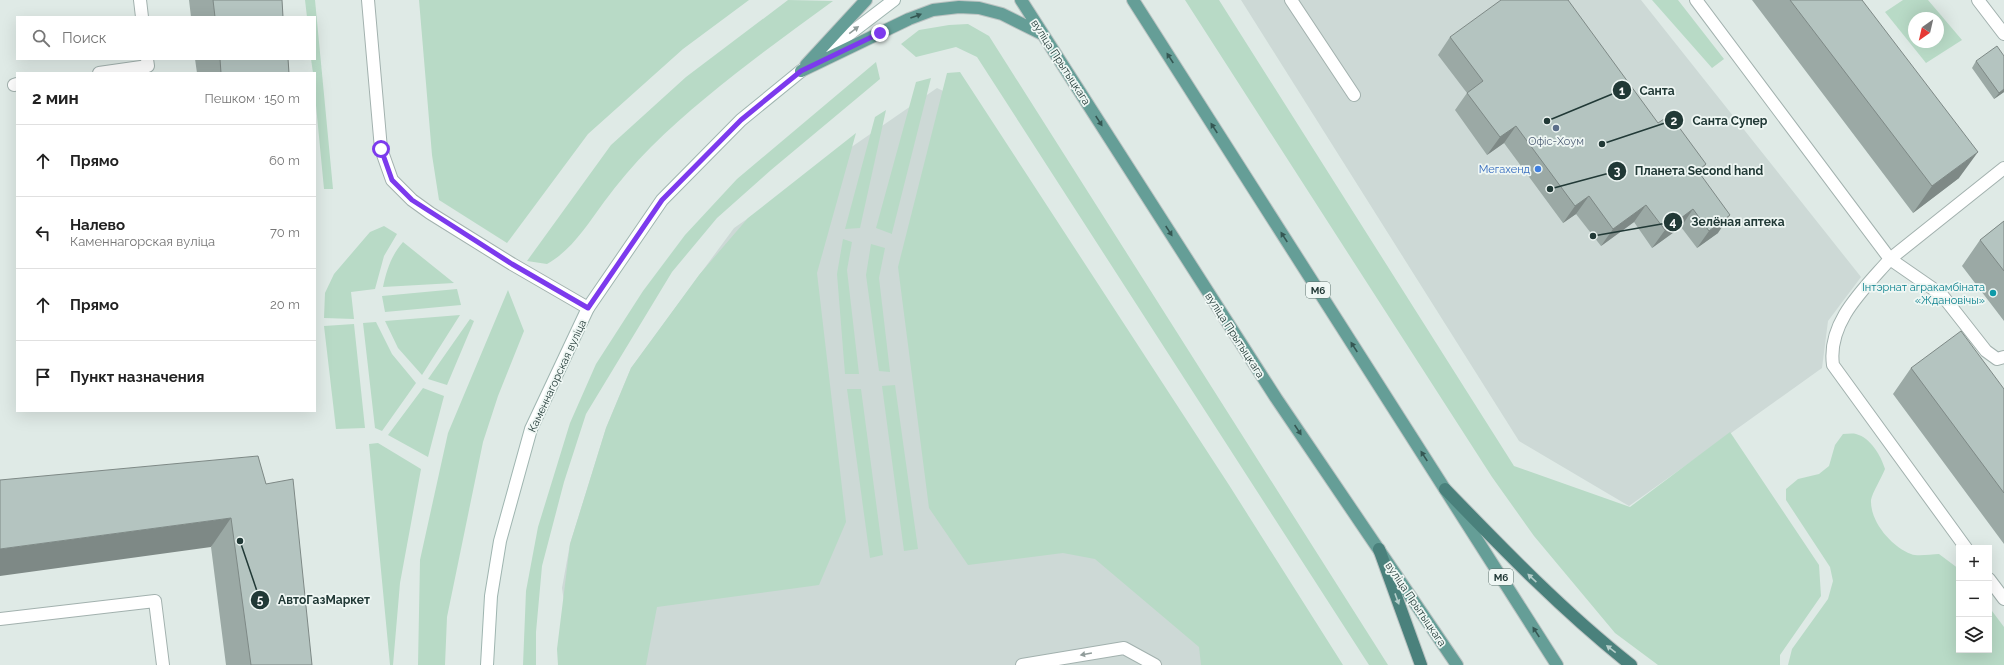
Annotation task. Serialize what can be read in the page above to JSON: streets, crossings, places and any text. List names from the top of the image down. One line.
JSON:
{"streets":{"main road":["вуліца Прытыцкага","М6","Каменнагорская вуліца"]},"places":["Санта","Офіс-Хоум","Санта Супер","Мегахенд","Планета Second hand","Зелёная аптека","Інтэрнат агракамбіната «Ждановічы»","АвтоГазМаркет"],"north":"bottom left","page":{"search":"Поиск","heading":["2 мин","Пешком · 150 m"],"list":[["Прямо","60 m"],["Налево","Каменнагорская вуліца","70 m"],["Прямо","20 m"],"Пункт назначения"],"map_buttons":["+","−"]}}
